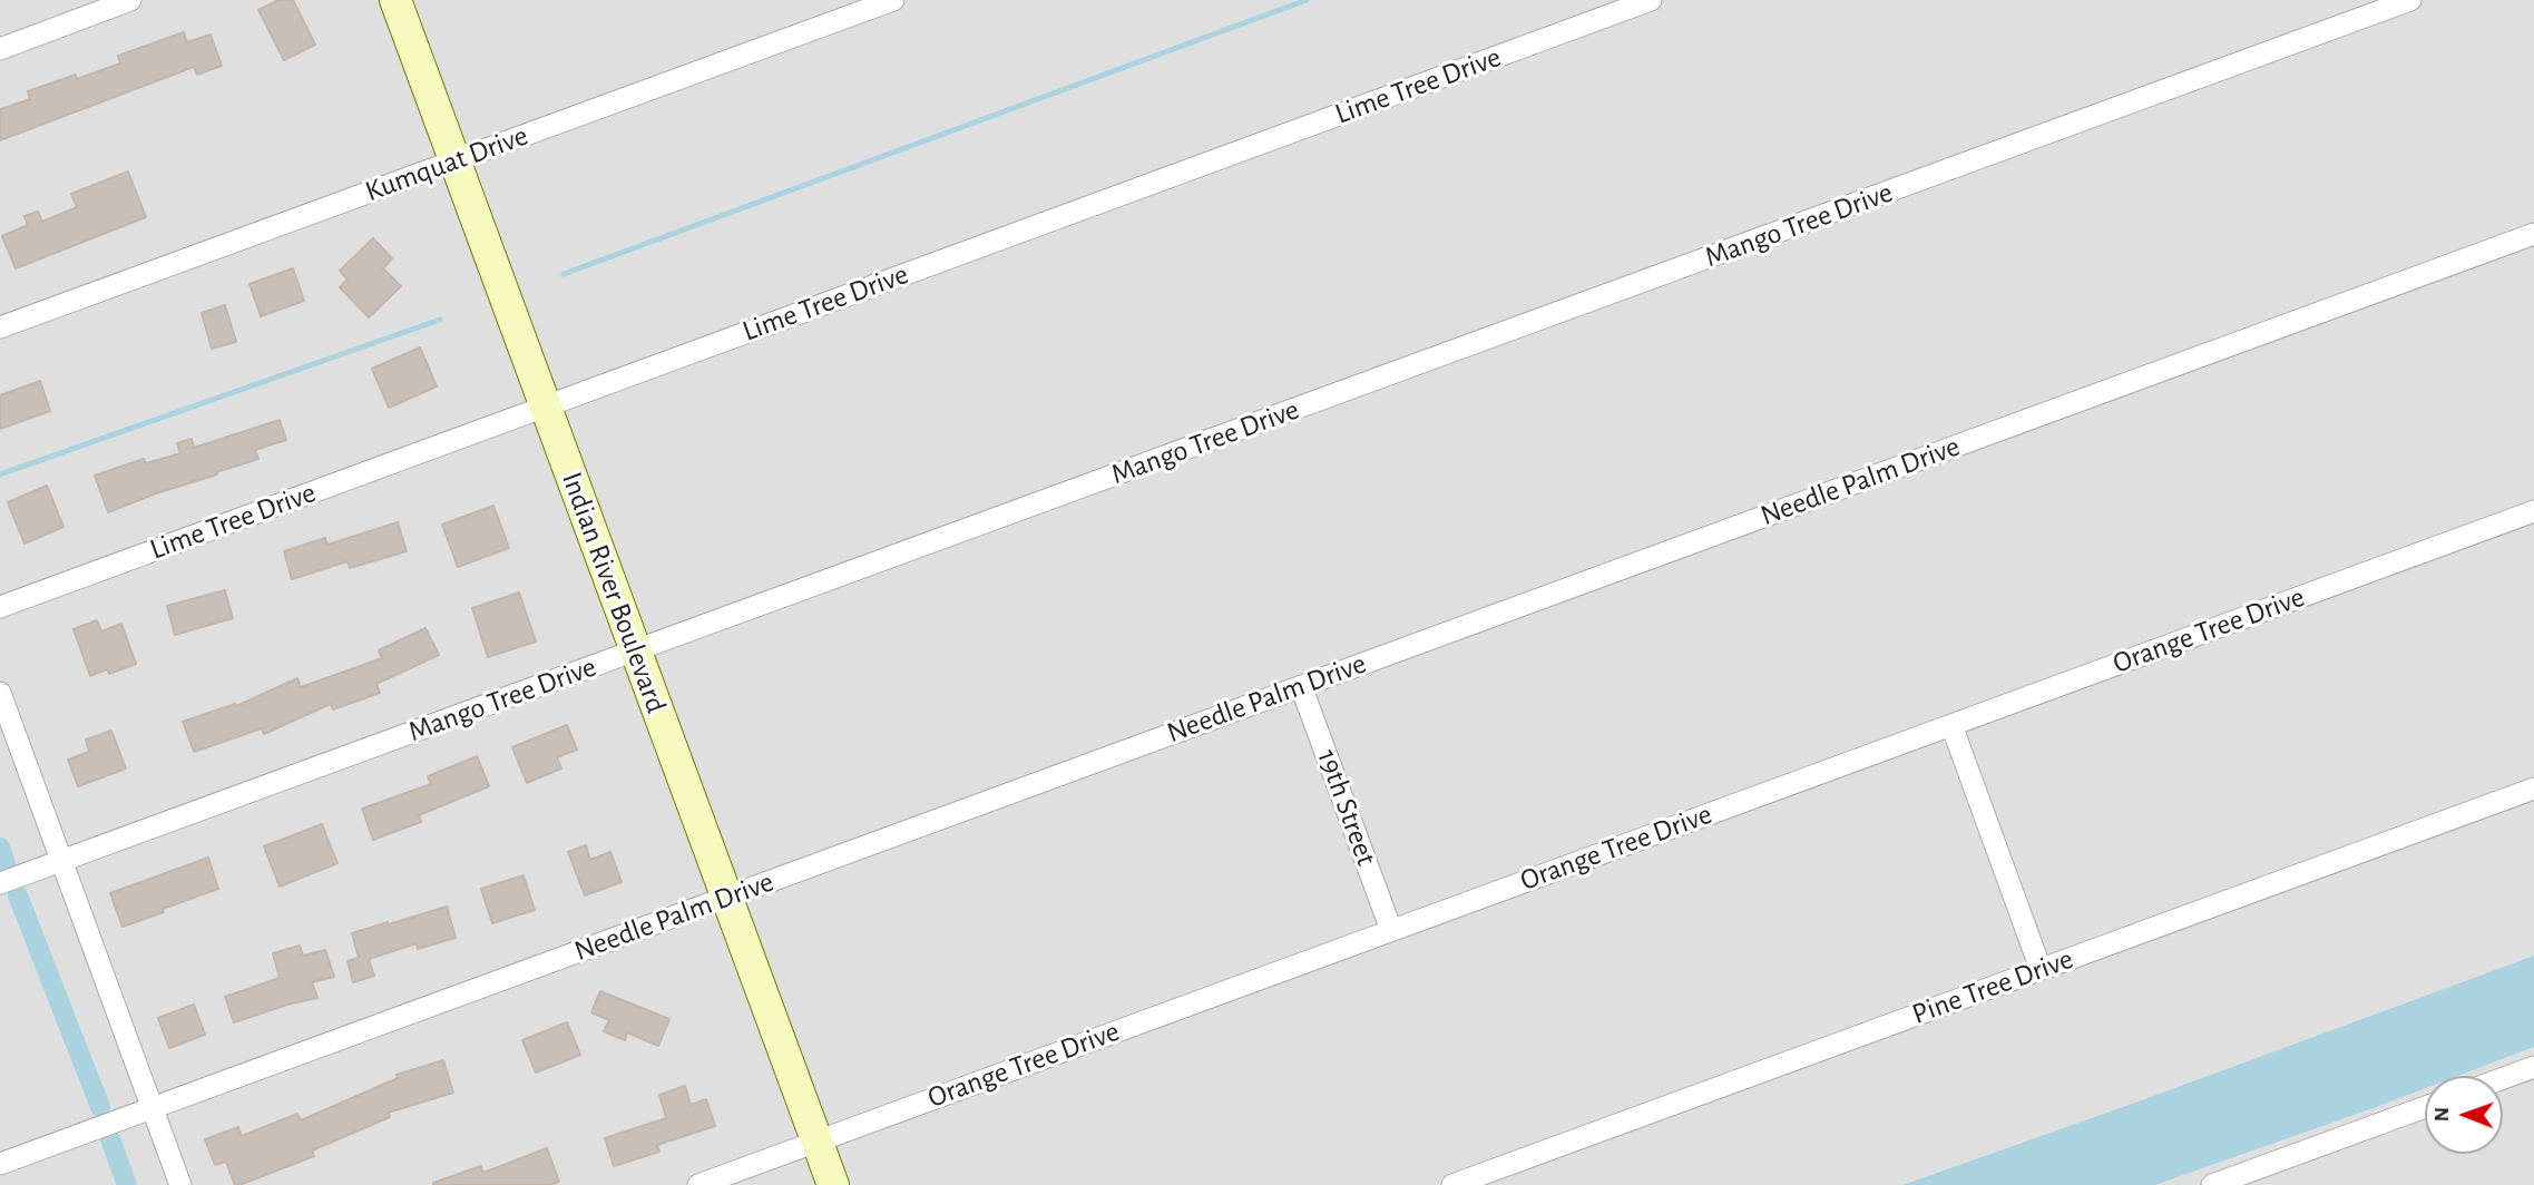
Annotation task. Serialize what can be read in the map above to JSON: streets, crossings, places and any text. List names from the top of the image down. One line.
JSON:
{"streets":{"main road":["Indian River Boulevard"],"street":["Lime Tree Drive","Kumquat Drive","Mango Tree Drive","Needle Palm Drive","Orange Tree Drive","19th Street","Pine Tree Drive"]},"crossings":[["Lime Tree Drive","Indian River Boulevard"],["Kumquat Drive","Indian River Boulevard"],["Mango Tree Drive","Indian River Boulevard"],["Needle Palm Drive","Indian River Boulevard"],["Needle Palm Drive","19th Street"],["Indian River Boulevard","Orange Tree Drive"],["Orange Tree Drive","19th Street"]],"north":"left"}
